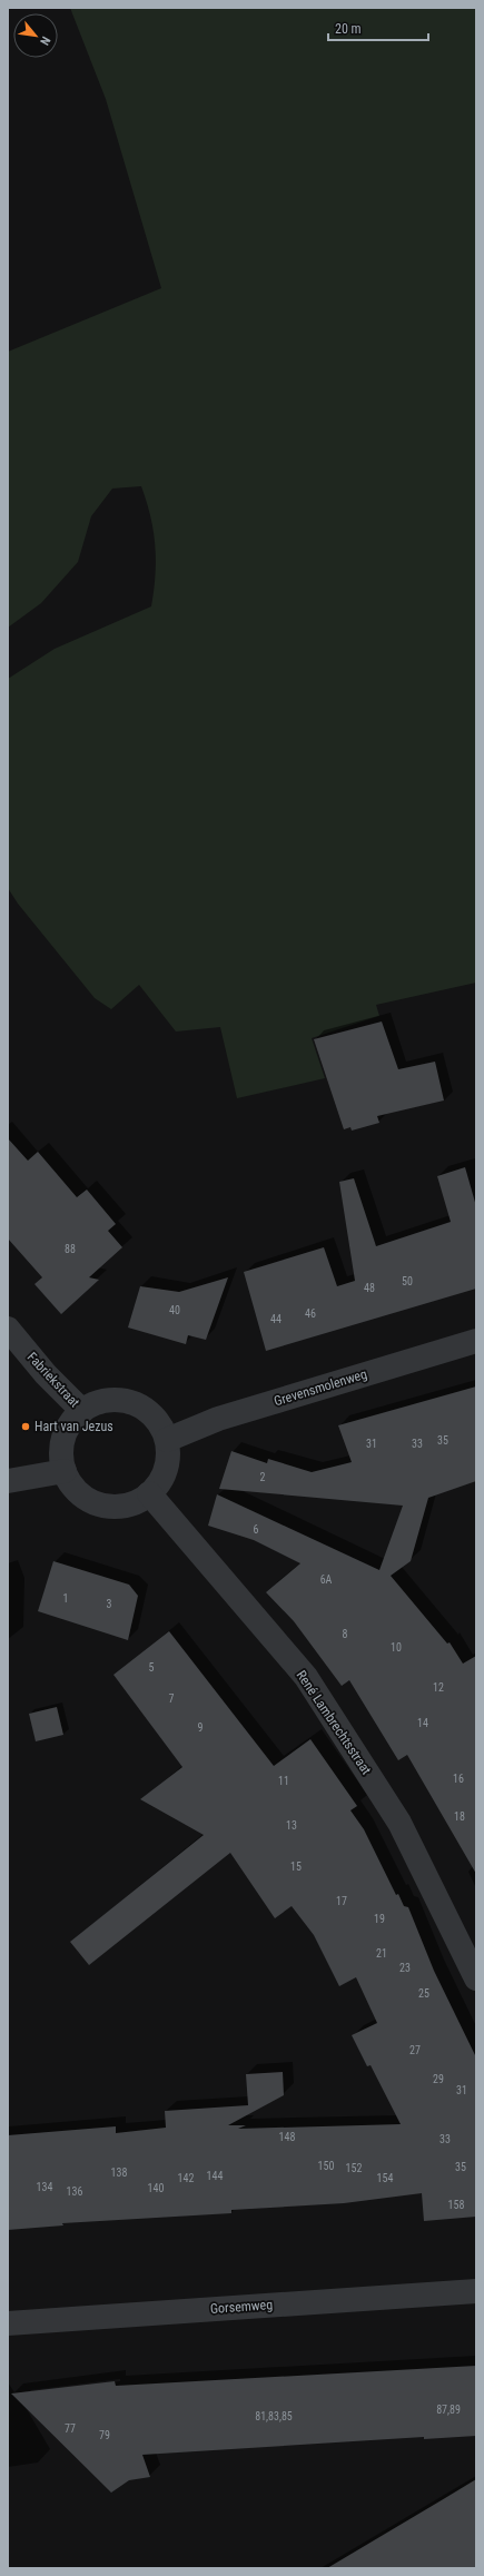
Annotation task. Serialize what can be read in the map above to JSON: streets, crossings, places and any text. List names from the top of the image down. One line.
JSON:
{"streets":{"street":["Fabriekstraat","Grevensmolenweg","René Lambrechtsstraat","Gorsemweg"]},"crossings":[["Fabriekstraat","Grevensmolenweg"],["Fabriekstraat","René Lambrechtsstraat"],["Grevensmolenweg","René Lambrechtsstraat"]],"places":["Hart van Jezus"],"house_numbers":["88","50","48","40","46","44","35","31","33","2","6","6A","1","3","8","10","5","12","7","14","9","16","11","18","13","15","17","19","21","23","25","27","29","31","148","33","150","35","152","138","144","142","154","134","140","136","158","87,89","81,83,85","77","79"],"scale_bar":"20 m","north":"bottom right"}
